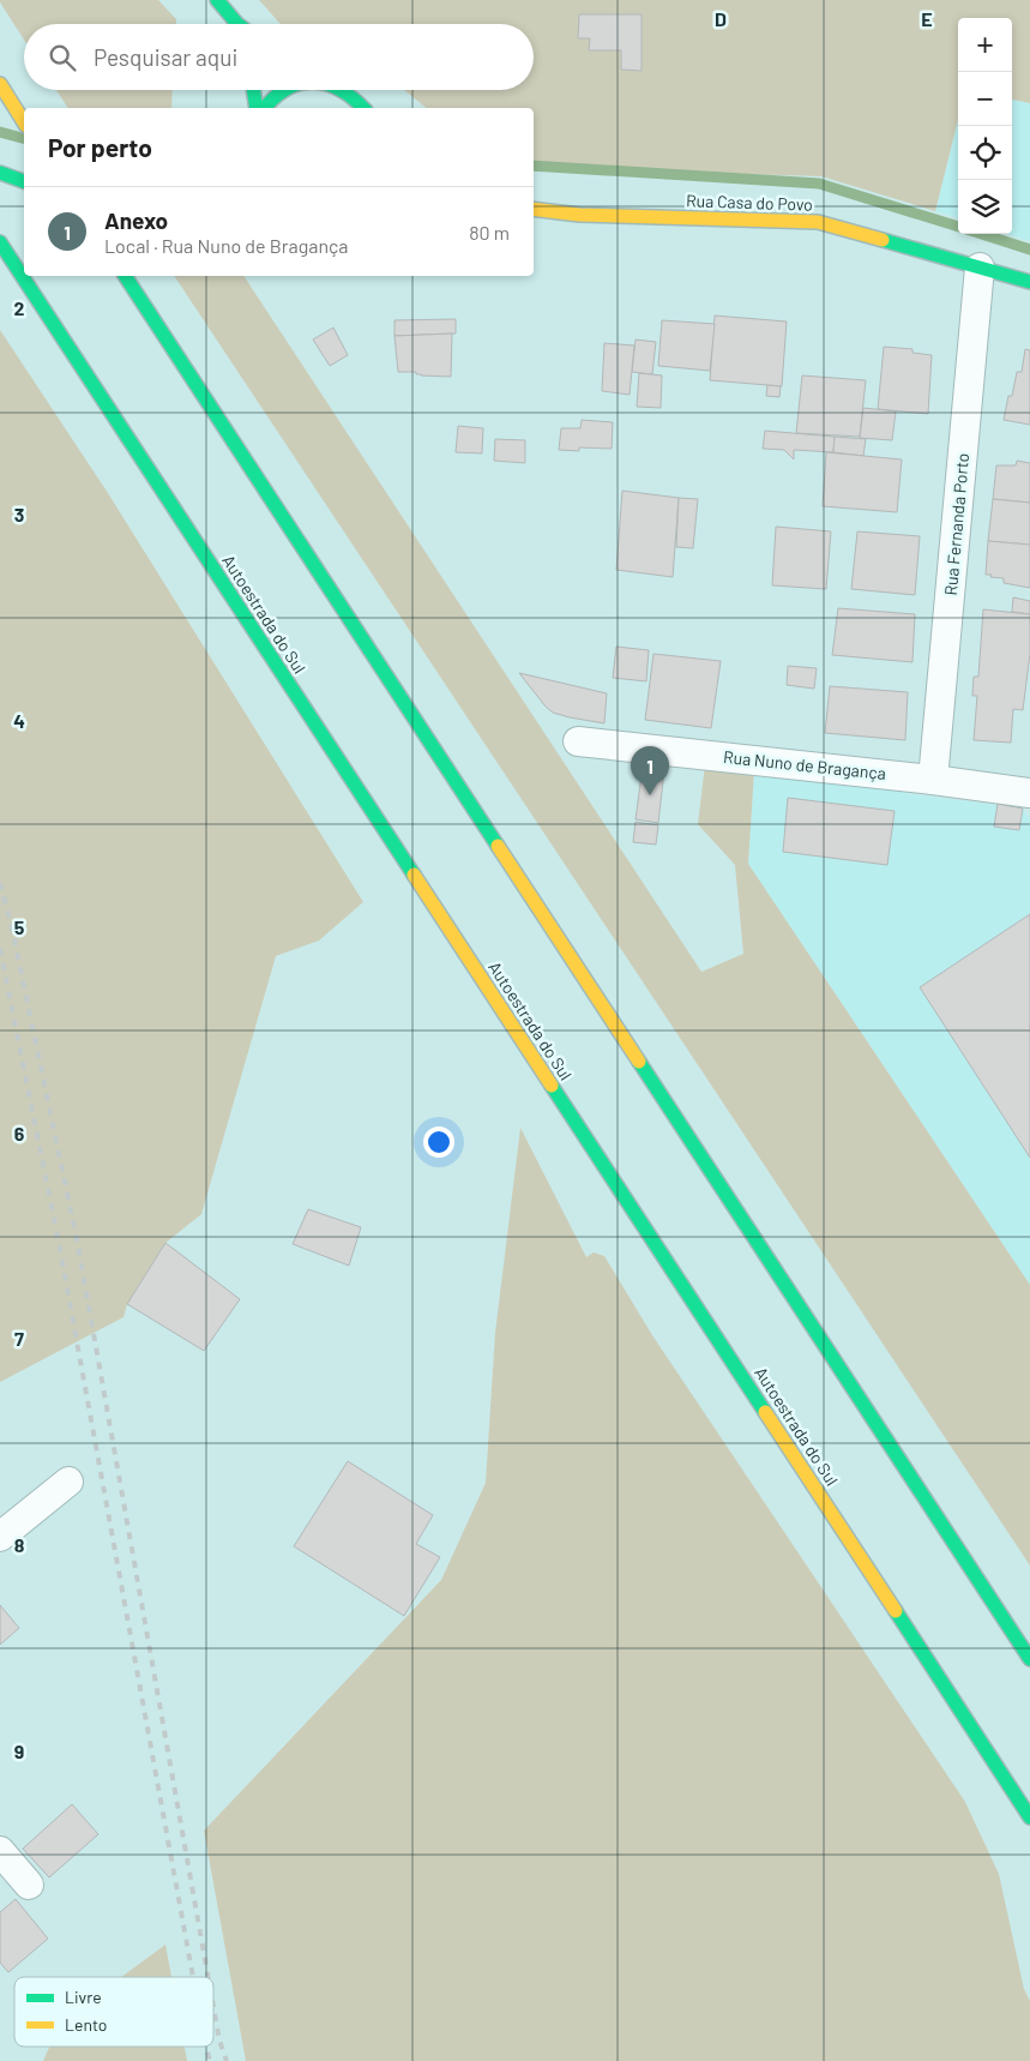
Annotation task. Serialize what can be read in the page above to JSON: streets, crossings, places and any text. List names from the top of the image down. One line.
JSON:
{"streets":{"main road":["Rua Casa do Povo","Autoestrada do Sul"],"street":["Rua Fernanda Porto","Rua Nuno de Bragança"]},"crossings":[["Rua Casa do Povo","Rua Fernanda Porto"],["Rua Fernanda Porto","Rua Nuno de Bragança"]],"legend":["Livre","Lento"],"page":{"map_buttons":["+","−"],"search":"Pesquisar aqui","heading":"Por perto","list":[{"mark":"1","name":"Anexo","note":"Local · Rua Nuno de Bragança","value":"80 m"}],"pins":"1"},"grid":{"columns":["D","E"],"rows":["2","3","4","5","6","7","8","9"]}}
